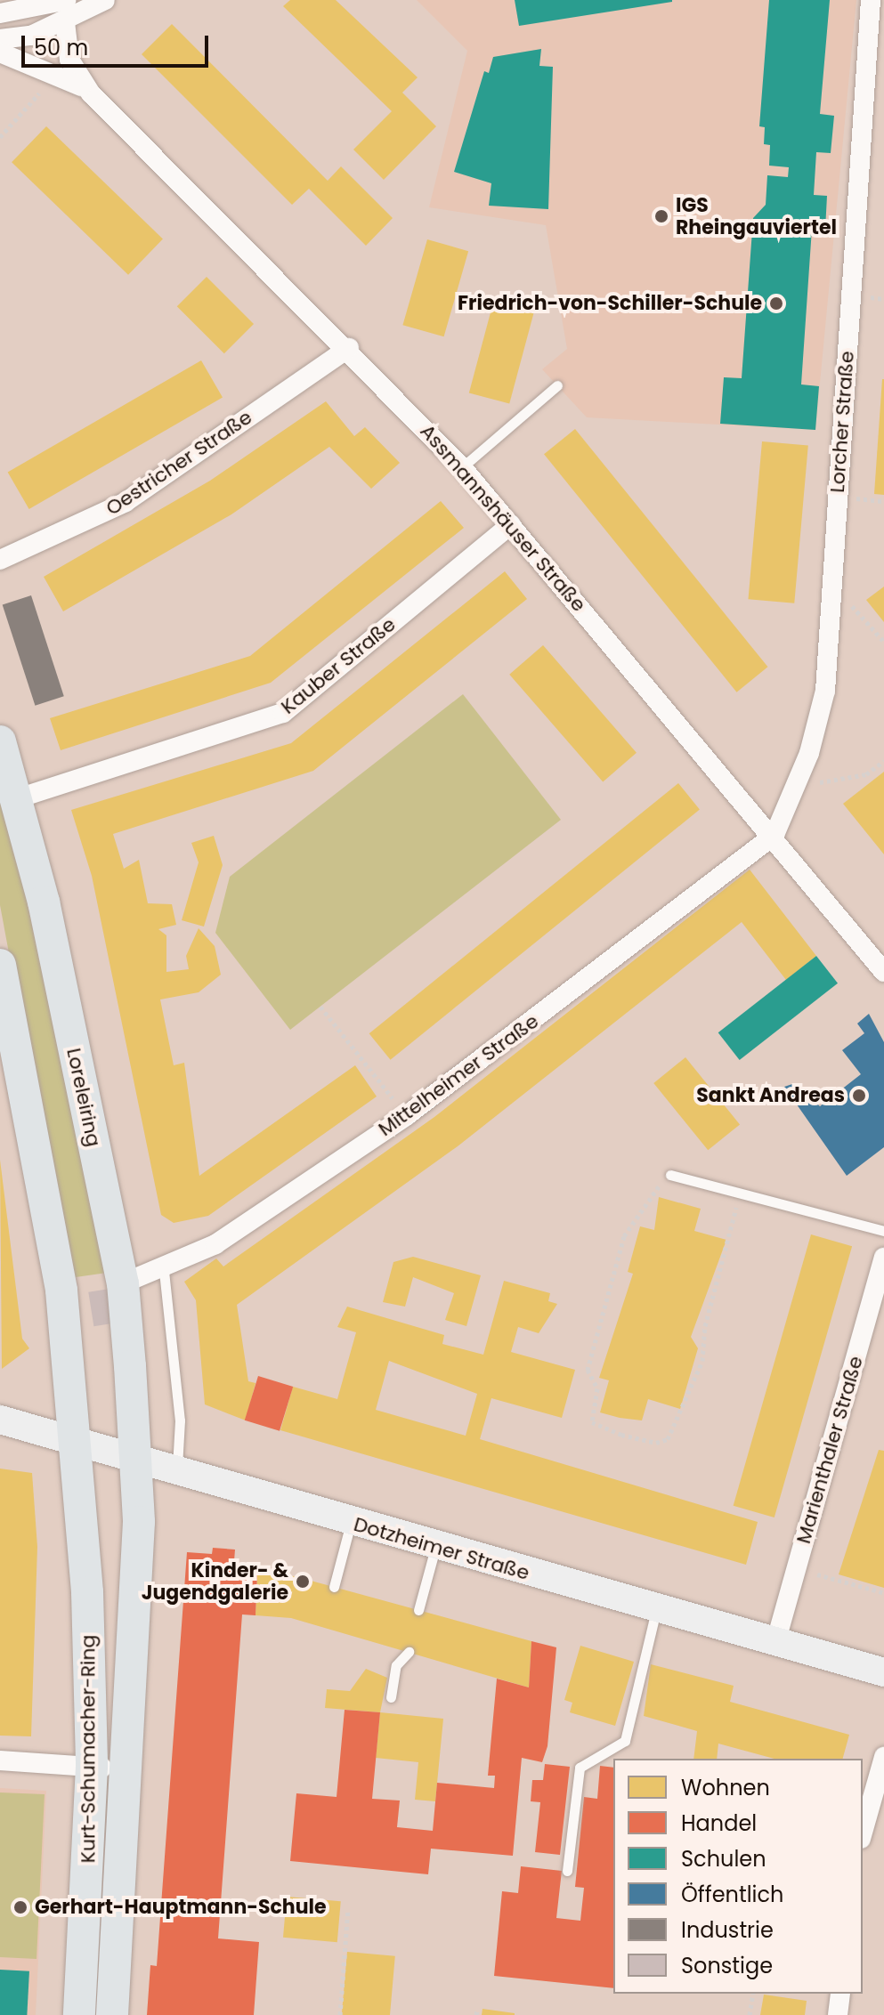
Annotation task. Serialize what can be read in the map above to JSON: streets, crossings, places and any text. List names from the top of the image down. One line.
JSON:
{"streets":{"main road":["Loreleiring","Dotzheimer Straße","Kurt-Schumacher-Ring"],"street":["Lorcher Straße","Oestricher Straße","Assmannshäuser Straße","Kauber Straße","Mittelheimer Straße","Marienthaler Straße"]},"crossings":[["Lorcher Straße","Assmannshäuser Straße"],["Lorcher Straße","Mittelheimer Straße"],["Oestricher Straße","Assmannshäuser Straße"],["Assmannshäuser Straße","Kauber Straße"],["Assmannshäuser Straße","Mittelheimer Straße"],["Kauber Straße","Loreleiring"],["Mittelheimer Straße","Loreleiring"],["Loreleiring","Dotzheimer Straße"],["Loreleiring","Kurt-Schumacher-Ring"],["Marienthaler Straße","Dotzheimer Straße"],["Dotzheimer Straße","Kurt-Schumacher-Ring"]],"places":["IGS Rheingauviertel","Friedrich-von-Schiller-Schule","Sankt Andreas","Kinder- & Jugendgalerie","Gerhart-Hauptmann-Schule"],"legend":["Wohnen","Handel","Schulen","Öffentlich","Industrie","Sonstige"],"scale_bar":"50 m"}
